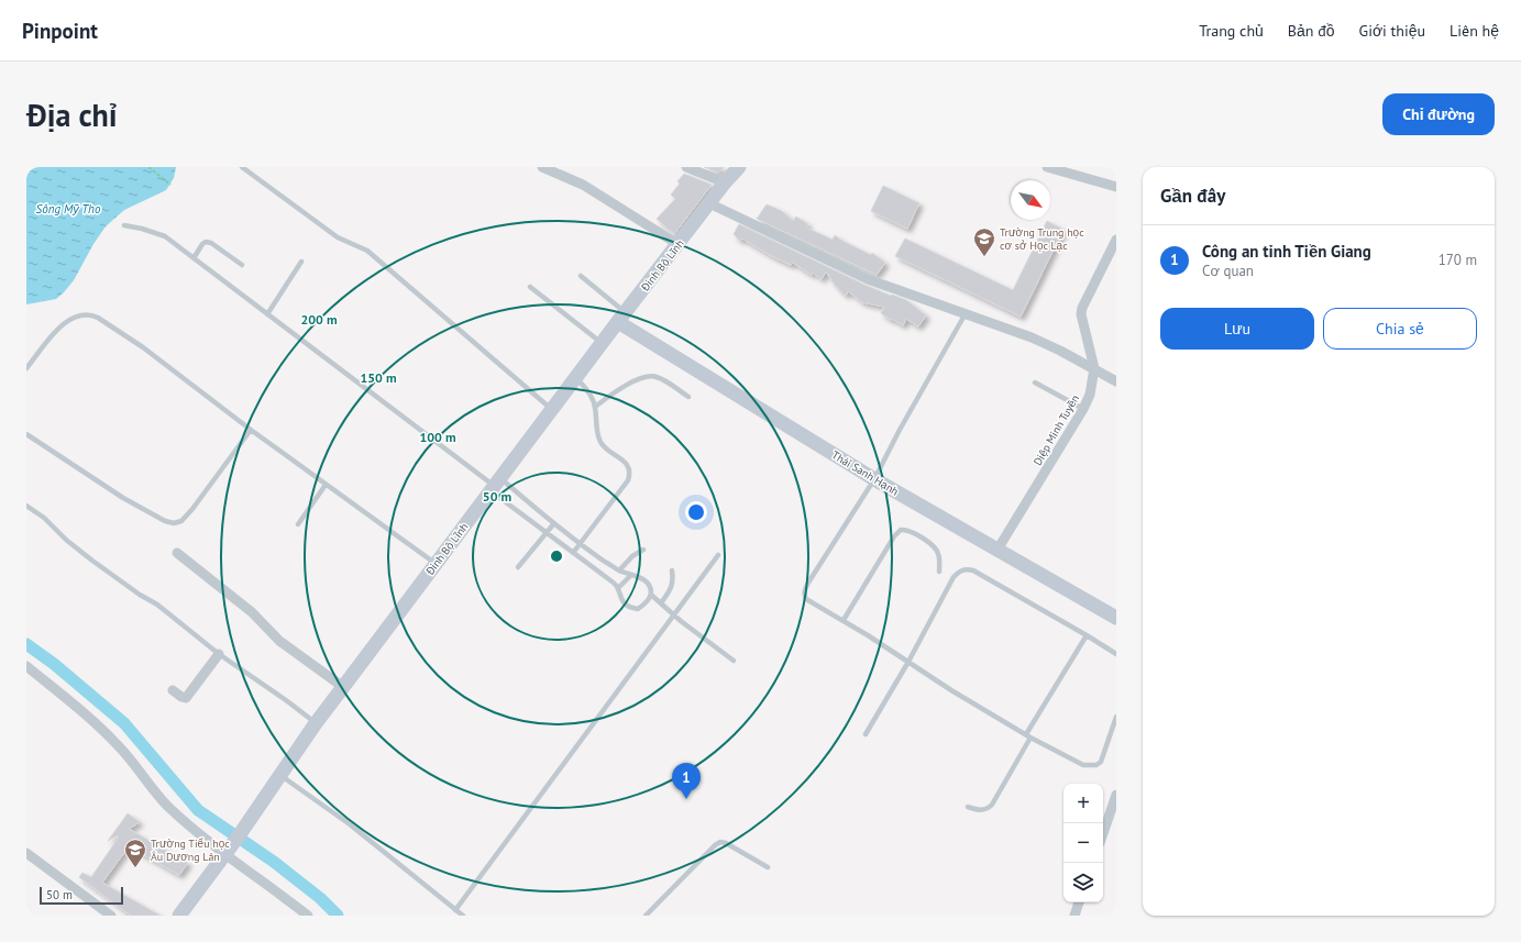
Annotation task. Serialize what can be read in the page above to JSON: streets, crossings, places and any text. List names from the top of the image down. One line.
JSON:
{"streets":{"main road":["Đinh Bộ Lĩnh","Thái Sanh Hạnh"],"street":["Diệp Minh Tuyền"]},"crossings":[["Đinh Bộ Lĩnh","Thái Sanh Hạnh"],["Diệp Minh Tuyền","Thái Sanh Hạnh"]],"water":["Sông Mỹ Tho"],"places":{"school or university":["Trường Trung học cơ sở Học Lạc","Trường Tiểu học Âu Dương Lân"]},"scale_bar":"50 m","north":"bottom right","page":{"header":"Pinpoint","nav":["Trang chủ","Bản đồ","Giới thiệu","Liên hệ"],"buttons":["Chỉ đường",["Lưu","Chia sẻ"]],"title":"Địa chỉ","heading":"Gần đây","list":[{"mark":"1","name":"Công an tỉnh Tiền Giang","note":"Cơ quan","value":"170 m"}],"pins":"1","map_buttons":["+","−"],"scale":"50 m"},"rings":["200 m","150 m","100 m","50 m"]}
